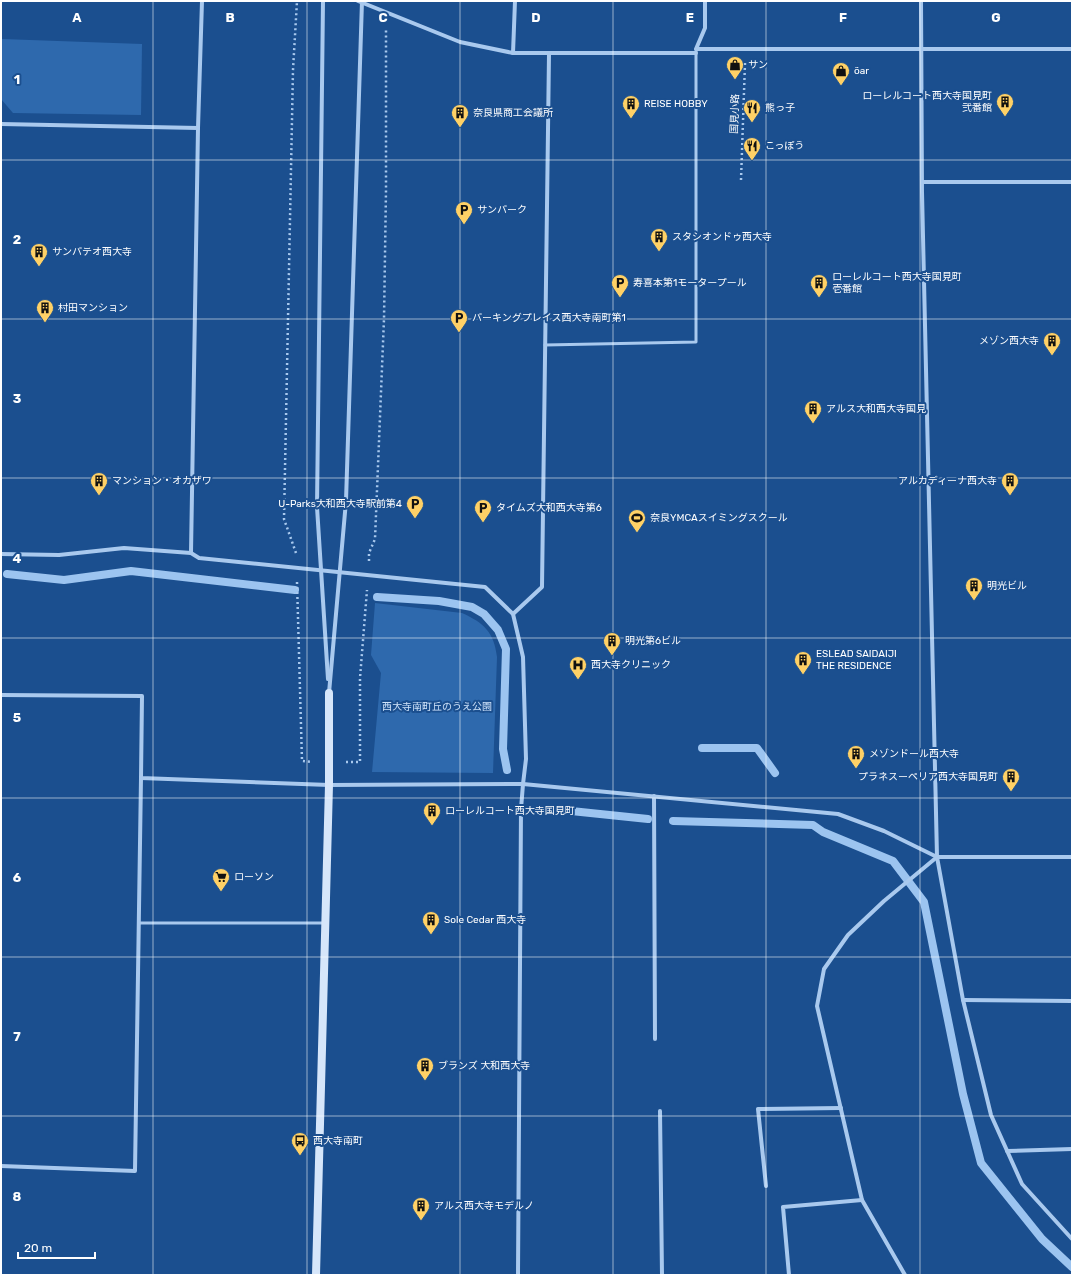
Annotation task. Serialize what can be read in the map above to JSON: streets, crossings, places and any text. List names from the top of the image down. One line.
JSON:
{"streets":{"path":["国見小路"]},"parks":["西大寺南町丘のうえ公園"],"places":{"shop":["サン","öar"],"building":["ローレルコート西大寺国見町 弐番館","REISE HOBBY","奈良県商工会議所","スタシオンドゥ西大寺","サンパテオ西大寺","ローレルコート西大寺国見町 壱番館","村田マンション","メゾン西大寺","アルス大和西大寺国見","マンション・オカザワ","アルカディーナ西大寺","明光ビル","明光第6ビル","ESLEAD SAIDAIJI THE RESIDENCE","メゾンドール西大寺","プラネスーペリア西大寺国見町","ローレルコート西大寺国見町","Sole Cedar 西大寺","ブランズ 大和西大寺","アルス西大寺モデルノ"],"restaurant":["熊っ子","こっぽう"],"parking":["サンパーク","寿喜本第1モータープール","パーキングプレイス西大寺南町第1","U-Parks大和西大寺駅前第4","タイムズ大和西大寺第6"],"sports":["奈良YMCAスイミングスクール"],"hospital":["西大寺クリニック"],"supermarket":["ローソン"],"bus stop":["西大寺南町"]},"scale_bar":"20 m","grid":{"columns":["A","B","C","D","E","F","G"],"rows":["1","2","3","4","5","6","7","8"]}}
